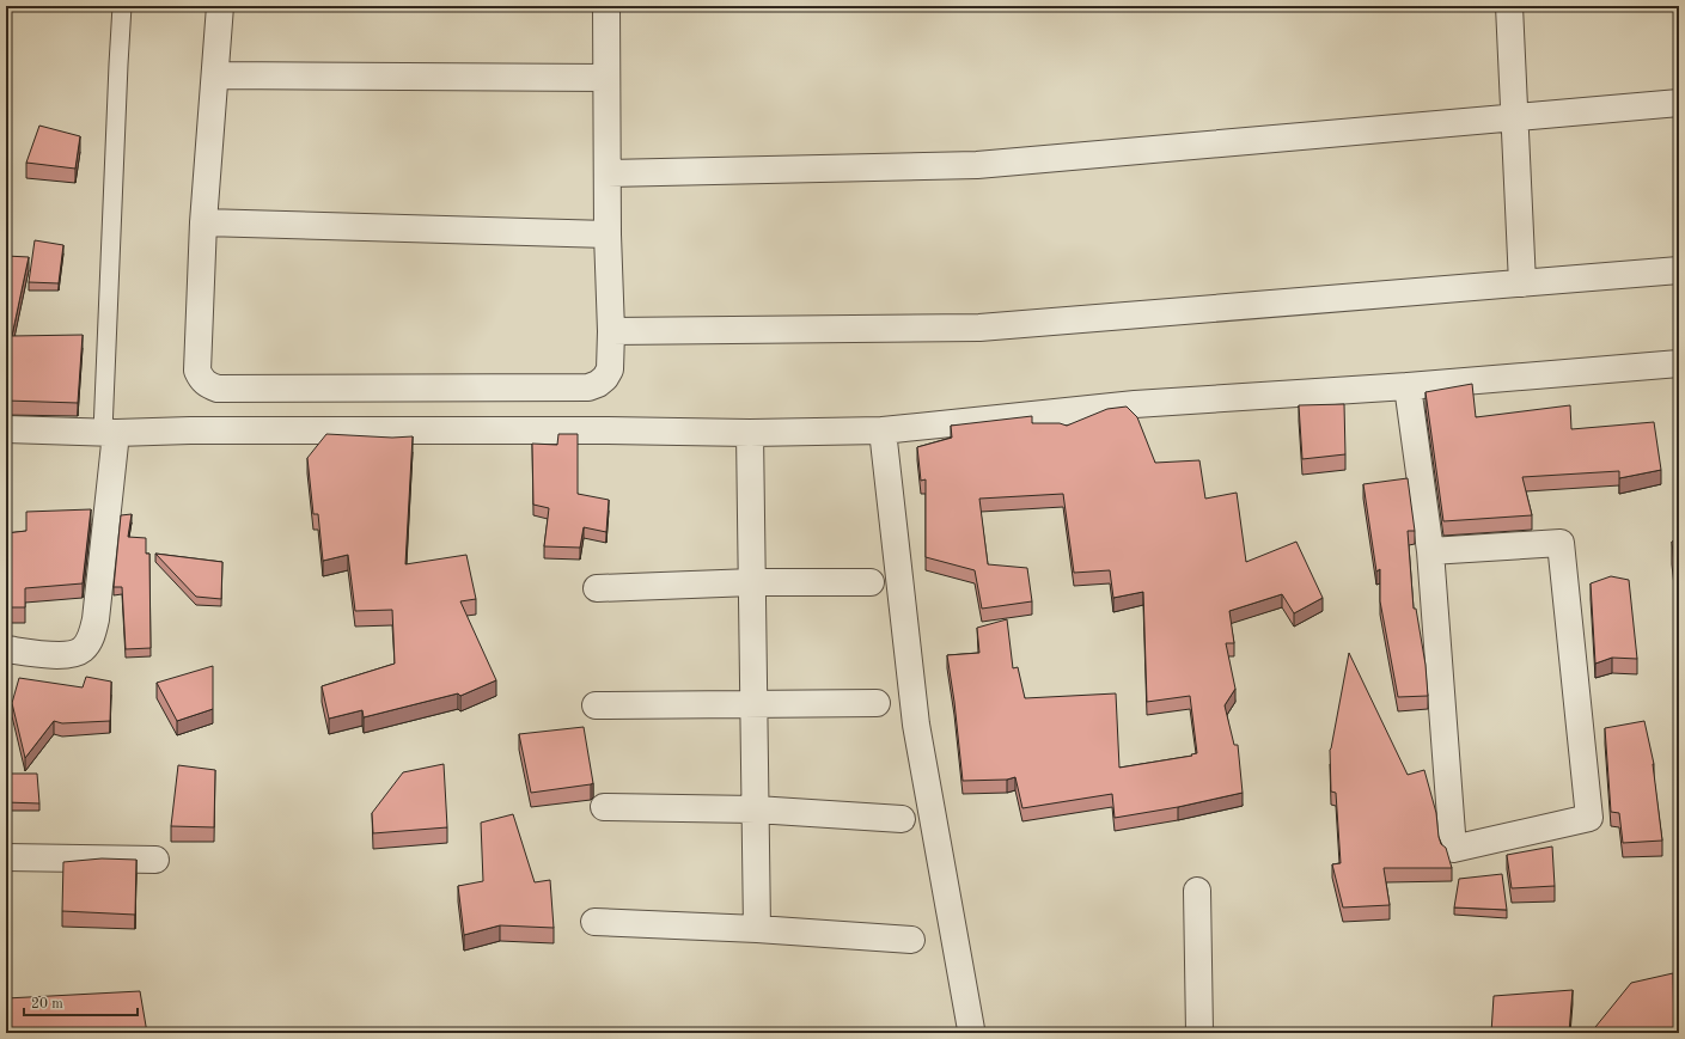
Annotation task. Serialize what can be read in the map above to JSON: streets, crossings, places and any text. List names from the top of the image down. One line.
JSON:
{"scale_bar":"20 m"}
